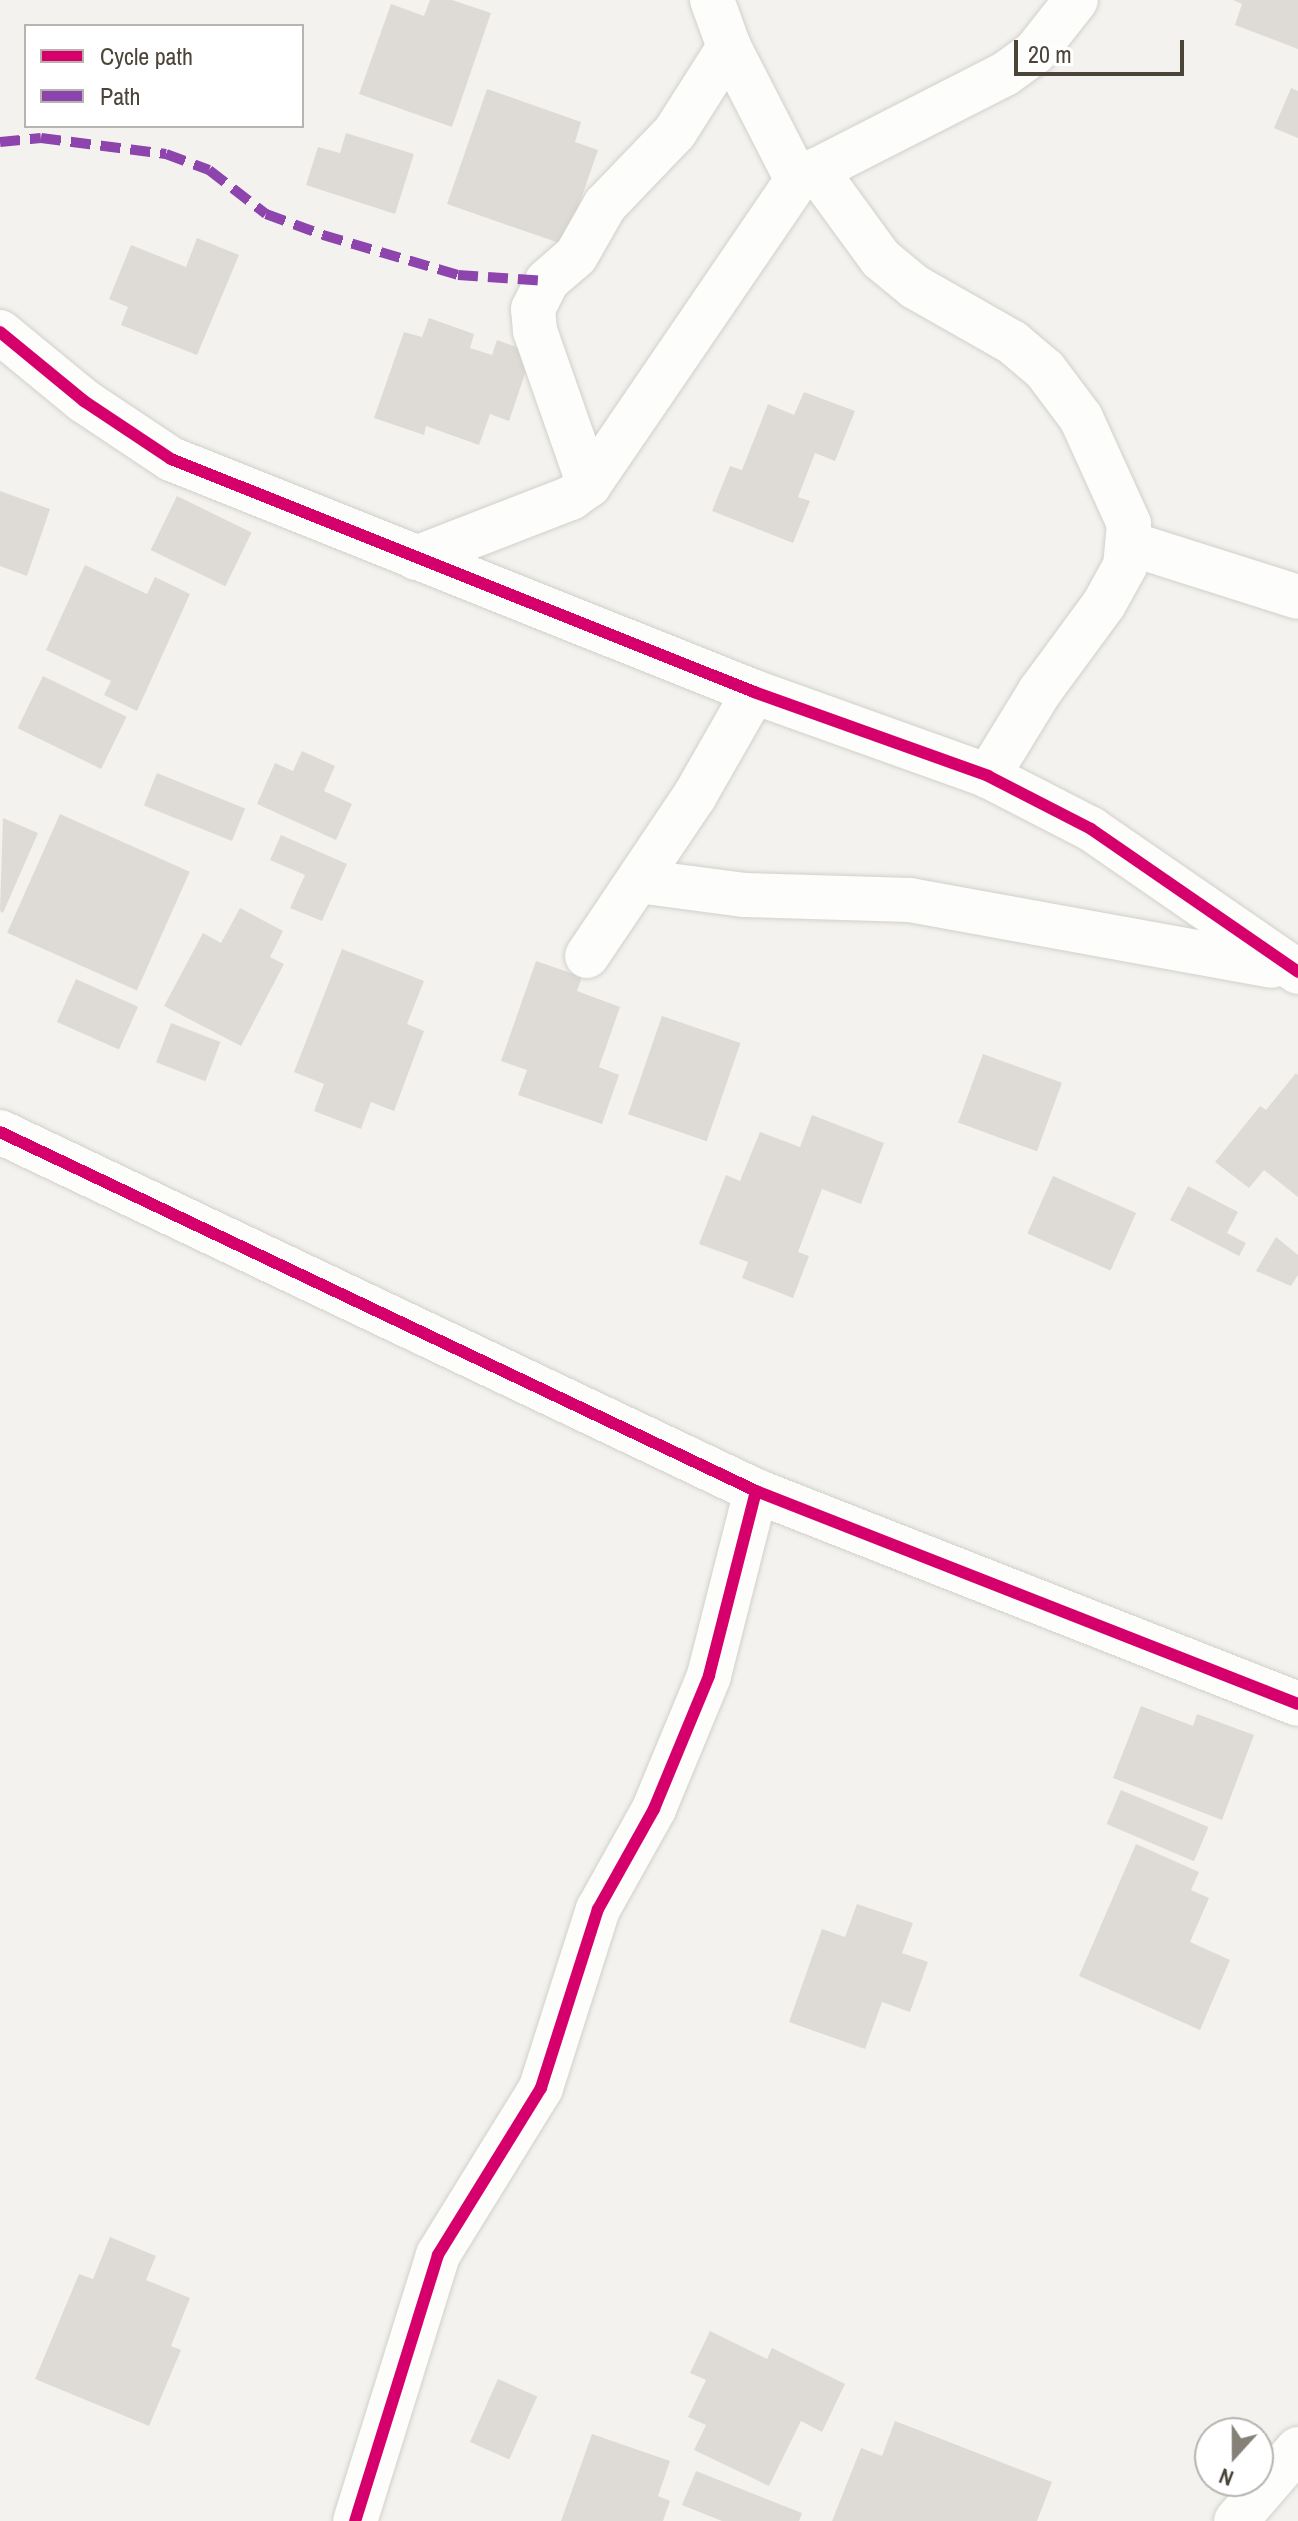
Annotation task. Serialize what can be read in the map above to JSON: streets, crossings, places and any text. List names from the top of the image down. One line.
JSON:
{"legend":["Cycle path","Path"],"scale_bar":"20 m","north":"bottom"}
